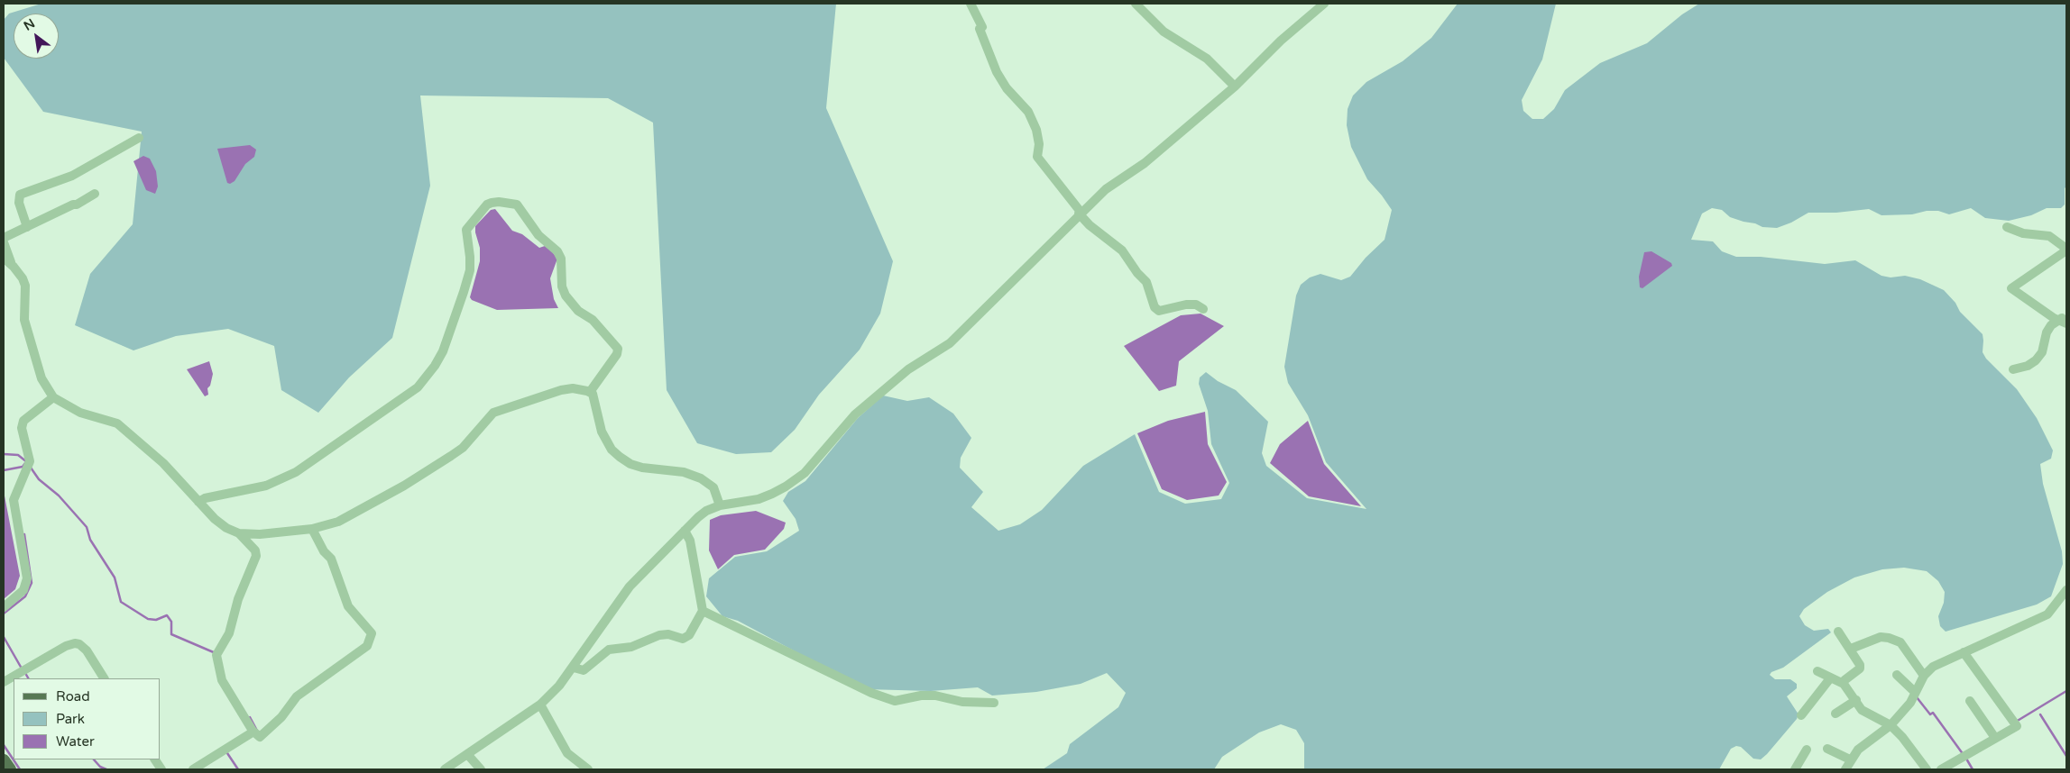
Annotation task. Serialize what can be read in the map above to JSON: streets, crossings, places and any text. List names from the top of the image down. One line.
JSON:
{"legend":["Road","Park","Water"],"north":"top left"}
